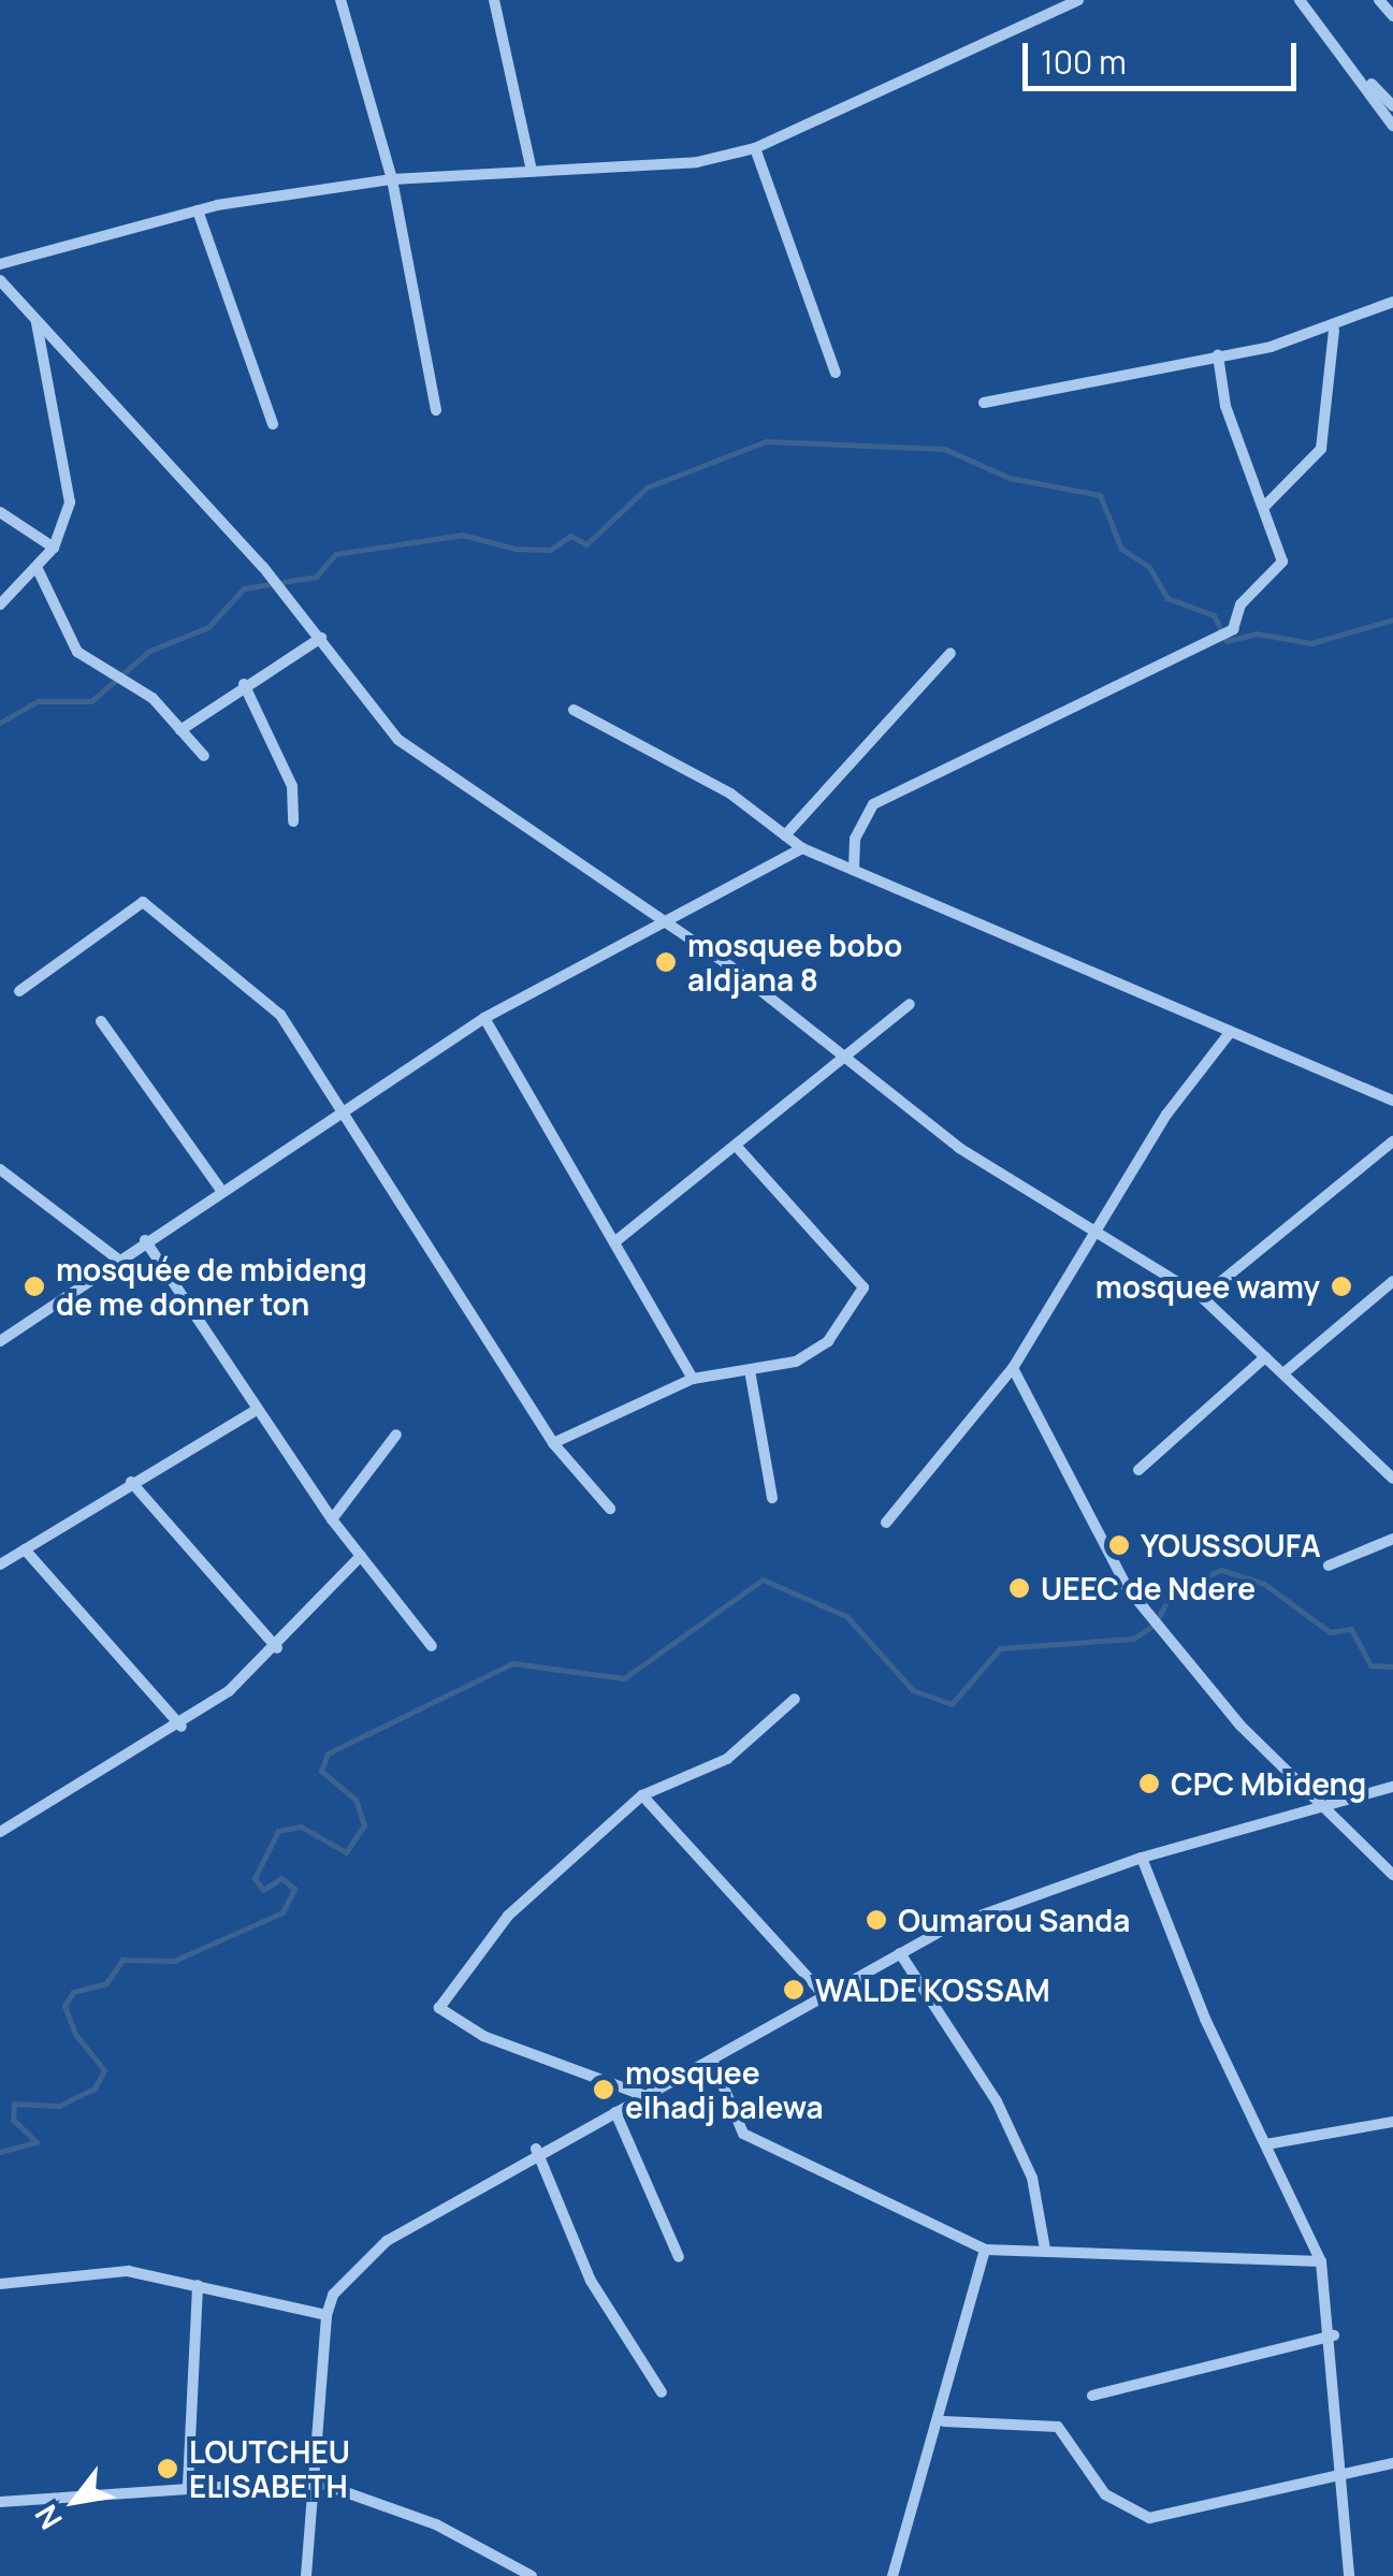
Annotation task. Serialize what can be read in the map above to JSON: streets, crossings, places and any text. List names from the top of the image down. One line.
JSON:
{"places":["mosquee bobo aldjana 8","mosquée de mbideng de me donner ton","mosquee wamy","YOUSSOUFA","UEEC de Ndere","CPC Mbideng","Oumarou Sanda","WALDE KOSSAM","mosquee elhadj balewa","LOUTCHEU ELISABETH"],"scale_bar":"100 m","north":"bottom left"}
